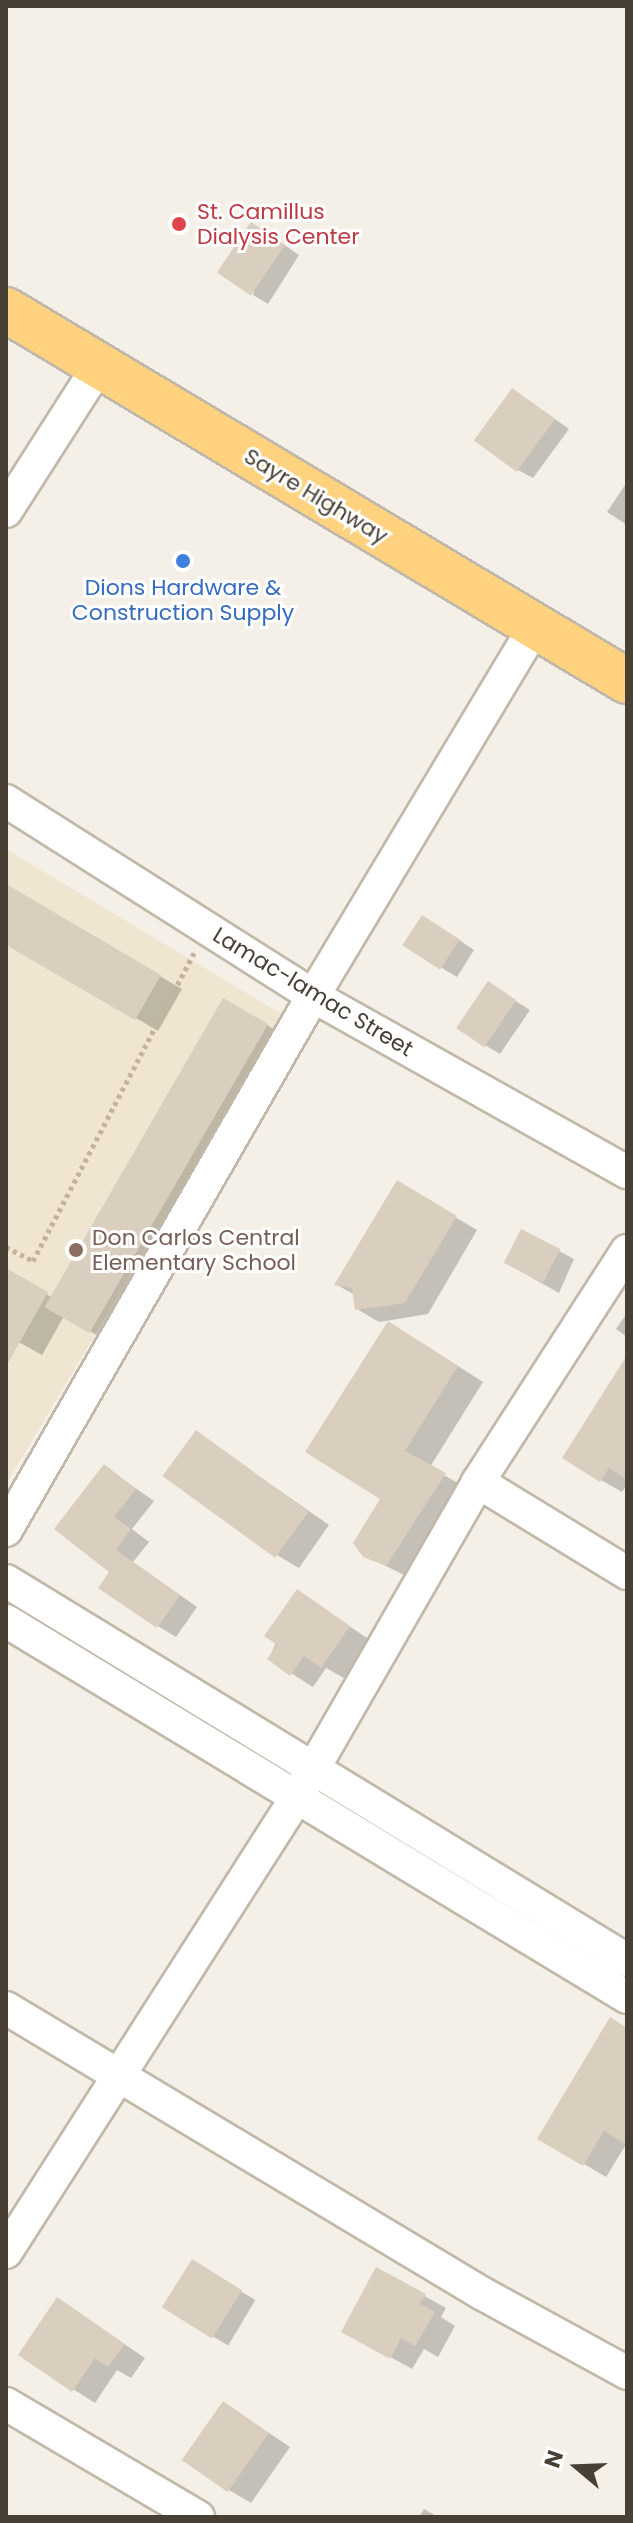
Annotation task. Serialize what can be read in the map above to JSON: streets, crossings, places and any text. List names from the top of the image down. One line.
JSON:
{"streets":{"highway":["Sayre Highway"],"street":["Lamac-lamac Street"]},"places":["St. Camillus Dialysis Center","Dions Hardware & Construction Supply","Don Carlos Central Elementary School"],"north":"left"}
